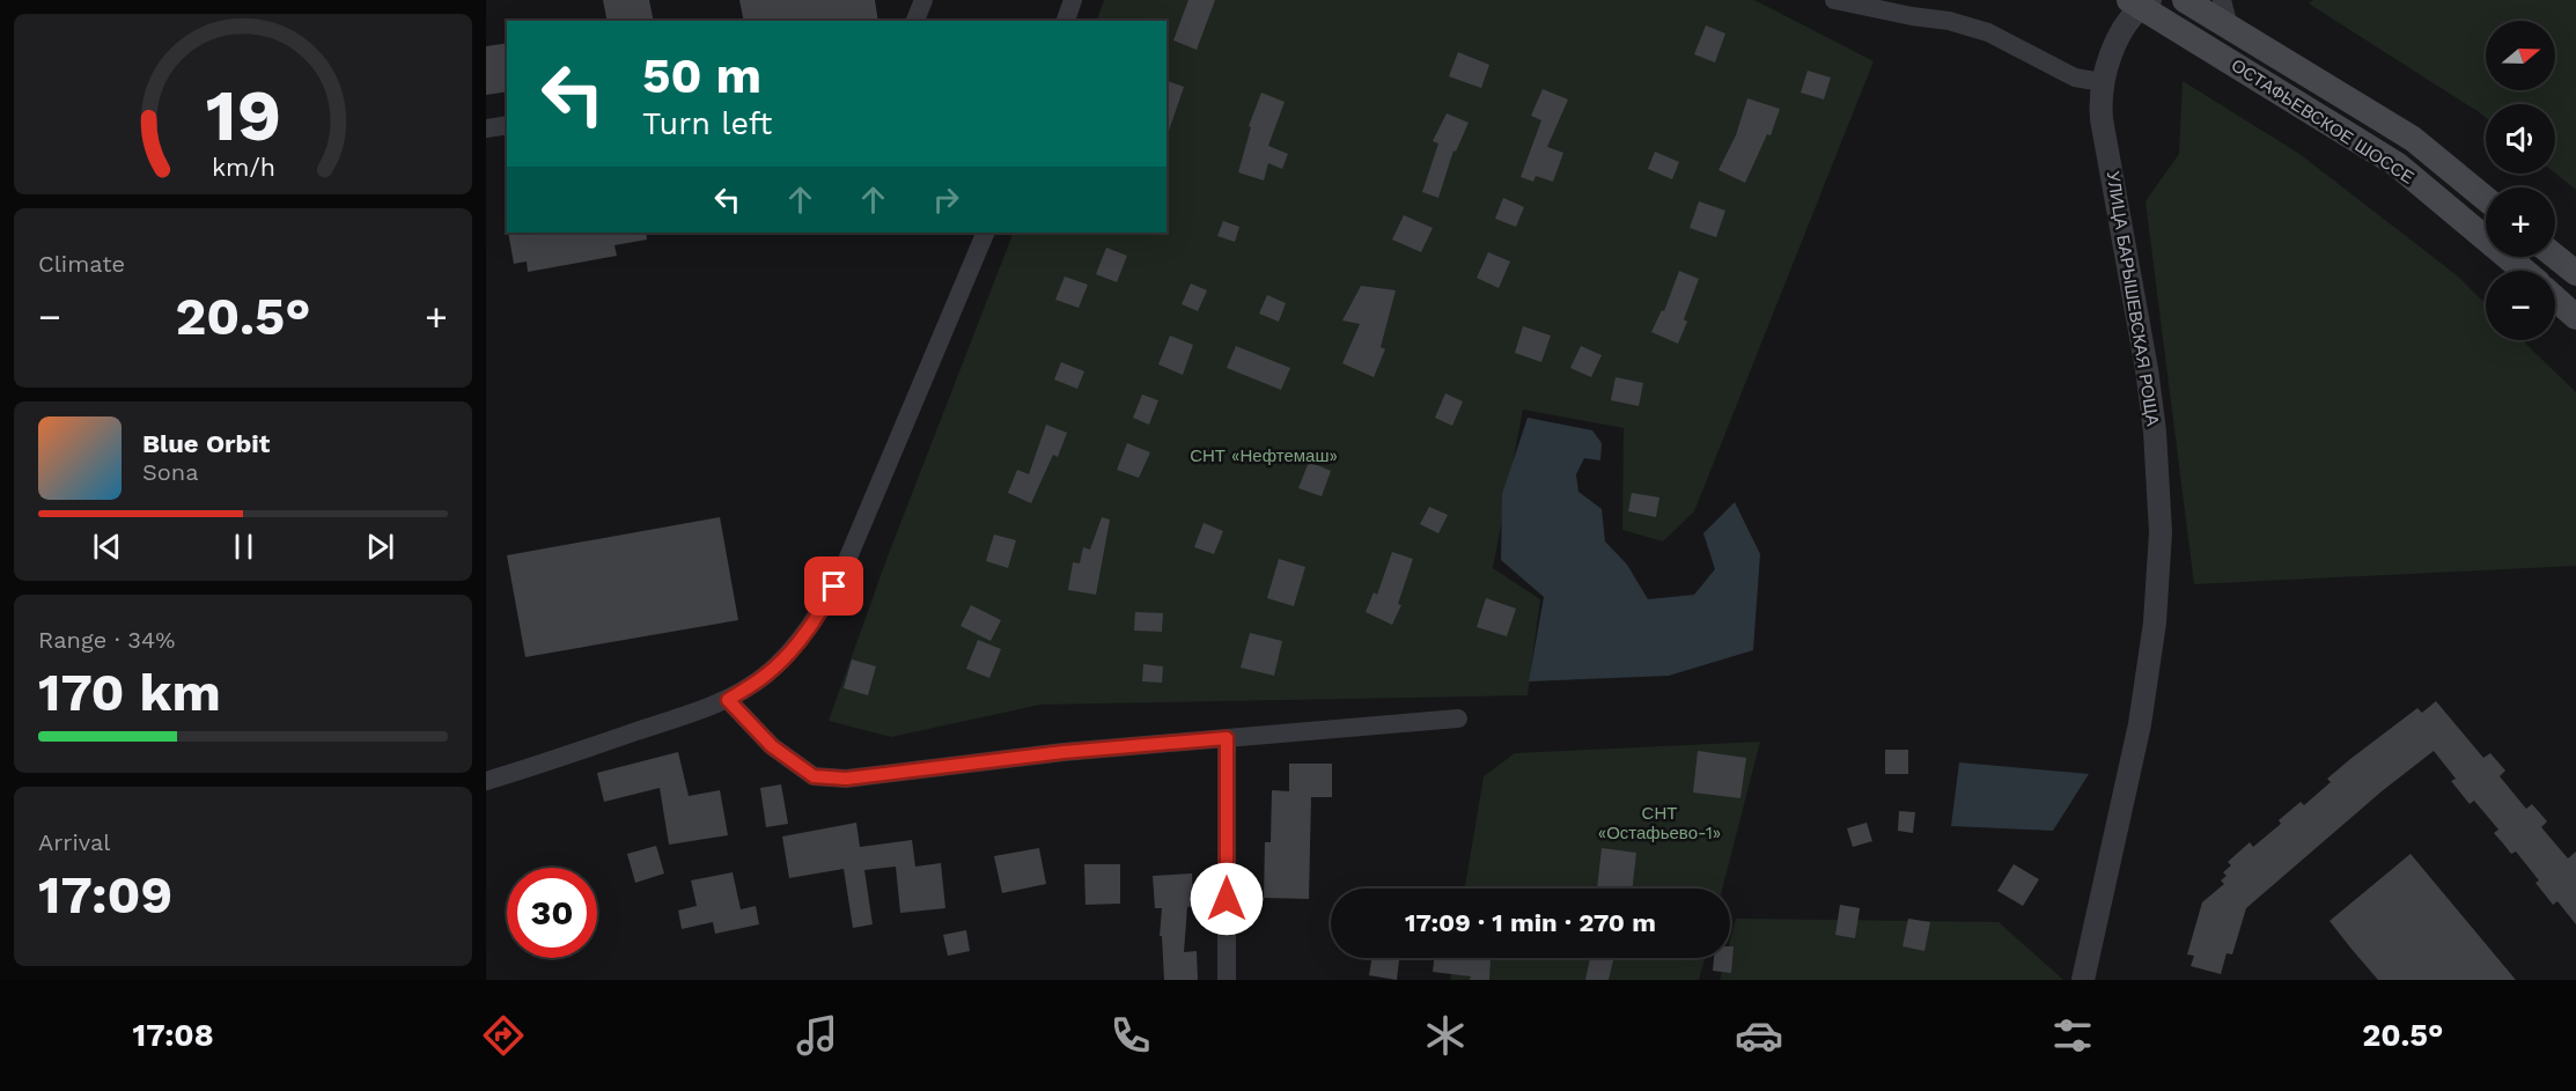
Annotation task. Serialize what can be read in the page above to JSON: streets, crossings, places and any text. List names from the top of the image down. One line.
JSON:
{"streets":{"main road":["ОСТАФЬЕВСКОЕ ШОССЕ"],"street":["УЛИЦА БАРЫШЕВСКАЯ РОЩА"]},"crossings":[["ОСТАФЬЕВСКОЕ ШОССЕ","УЛИЦА БАРЫШЕВСКАЯ РОЩА"]],"parks":["СНТ «Нефтемаш»","СНТ «Остафьево-1»"],"north":"right","page":{"map_buttons":["+","−"],"turn":["50 m","Turn left"],"tile":["Climate",["Range · 34%","170 km"],["Arrival","17:09"]],"heat":["−","20.5°","+"],"song":["Blue Orbit","Sona"],"limit":"30","trip":"17:09 · 1 min · 270 m","tabs":["17:08","20.5°"],"gauge":["19","km/h"]}}
